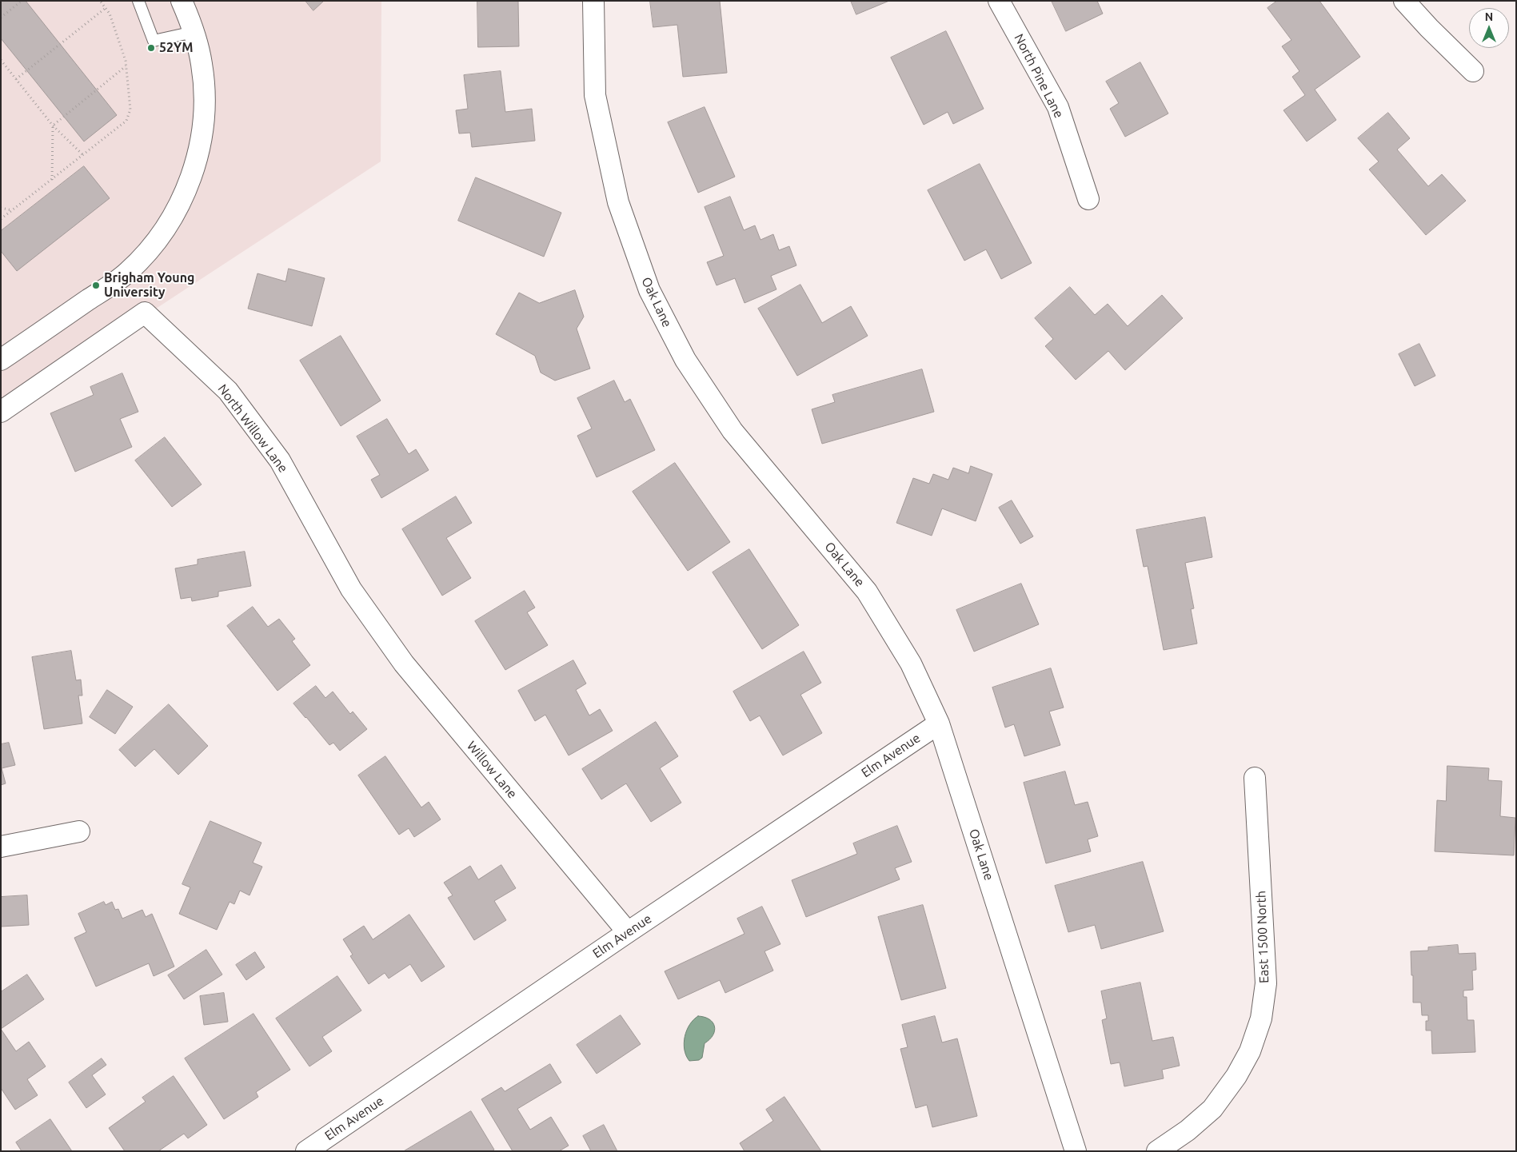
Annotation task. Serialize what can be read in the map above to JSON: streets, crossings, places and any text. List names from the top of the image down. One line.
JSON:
{"streets":{"street":["North Pine Lane","Oak Lane","North Willow Lane","Elm Avenue","Willow Lane","East 1500 North"]},"crossings":[["Oak Lane","Elm Avenue"],["North Willow Lane","Willow Lane"],["Elm Avenue","Willow Lane"]],"places":["52YM","Brigham Young University"],"north":"top"}
